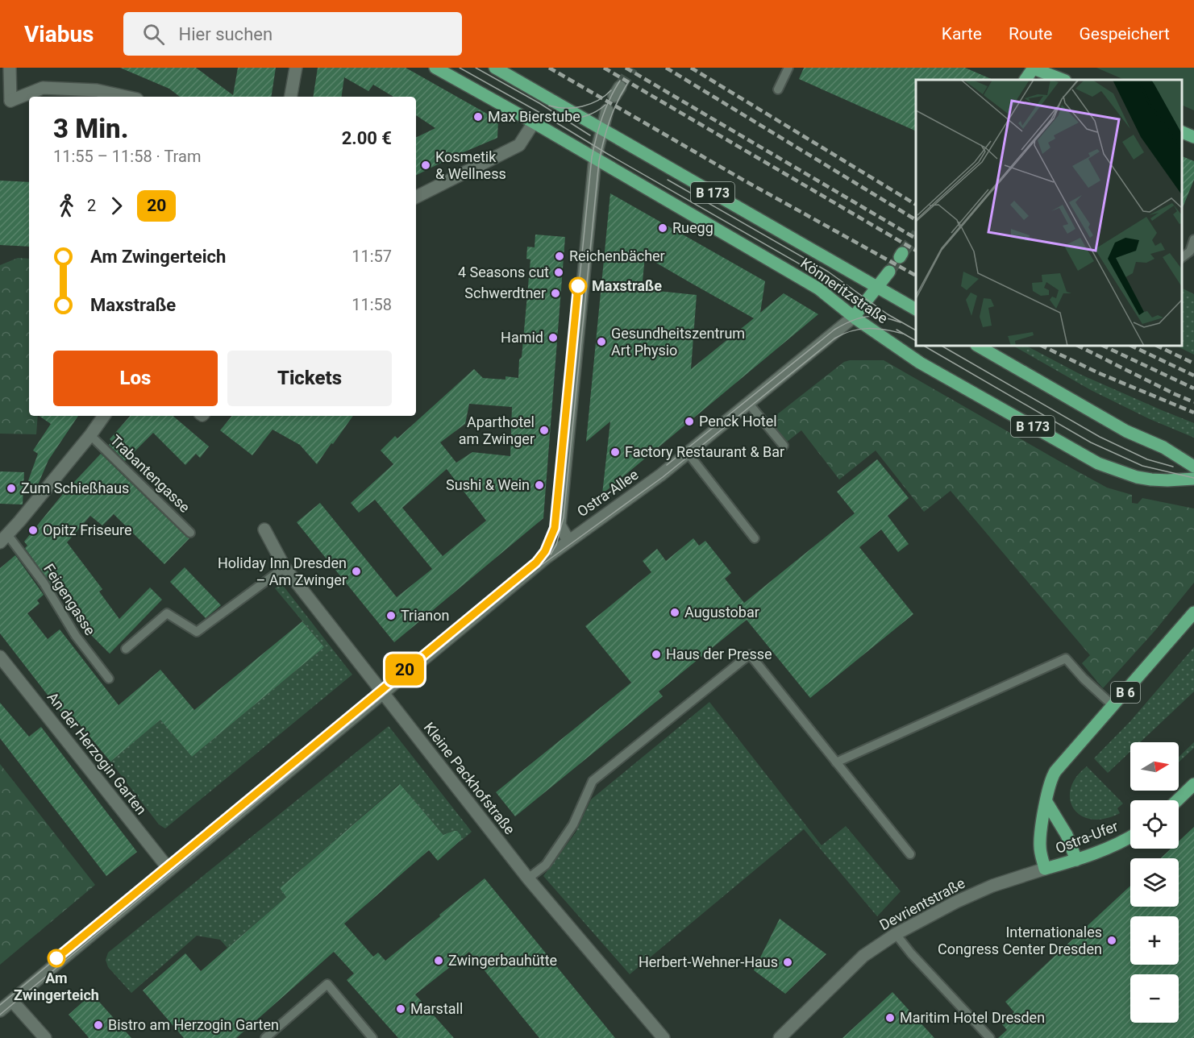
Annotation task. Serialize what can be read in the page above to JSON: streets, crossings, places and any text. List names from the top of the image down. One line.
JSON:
{"streets":{"main road":["B 173","Könneritzstraße","B 6","Ostra-Ufer"],"street":["Ostra-Allee","An der Herzogin Garten","Kleine Packhofstraße","Devrientstraße"],"lane":["Trabantengasse","Feigengasse"]},"crossings":[["Könneritzstraße","Ostra-Allee"],["Ostra-Allee","An der Herzogin Garten"],["Ostra-Allee","Kleine Packhofstraße"],["B 6","Ostra-Ufer"],["B 6","Devrientstraße"],["Ostra-Ufer","Devrientstraße"]],"places":["Max Bierstube","Kosmetik & Wellness","Ruegg","Reichenbächer","4 Seasons cut","Maxstraße","Schwerdtner","Hamid","Gesundheitszentrum Art Physio","Penck Hotel","Aparthotel am Zwinger","Factory Restaurant & Bar","Sushi & Wein","Zum Schießhaus","Opitz Friseure","Holiday Inn Dresden – Am Zwinger","Augustobar","Trianon","Haus der Presse","Internationales Congress Center Dresden","Am Zwingerteich","Zwingerbauhütte","Herbert-Wehner-Haus","Marstall","Maritim Hotel Dresden","Bistro am Herzogin Garten"],"lines":["tram line 20"],"north":"right","page":{"header":"Viabus","search":"Hier suchen","nav":["Karte","Route","Gespeichert"],"on_map":"20","heading":["3 Min.","11:55 – 11:58 · Tram","2.00 €"],"legs":["2","20"],"list":[{"name":"Am Zwingerteich","value":"11:57"},{"name":"Maxstraße","value":"11:58"}],"buttons":["Los","Tickets"],"map_buttons":["+","−"]}}
